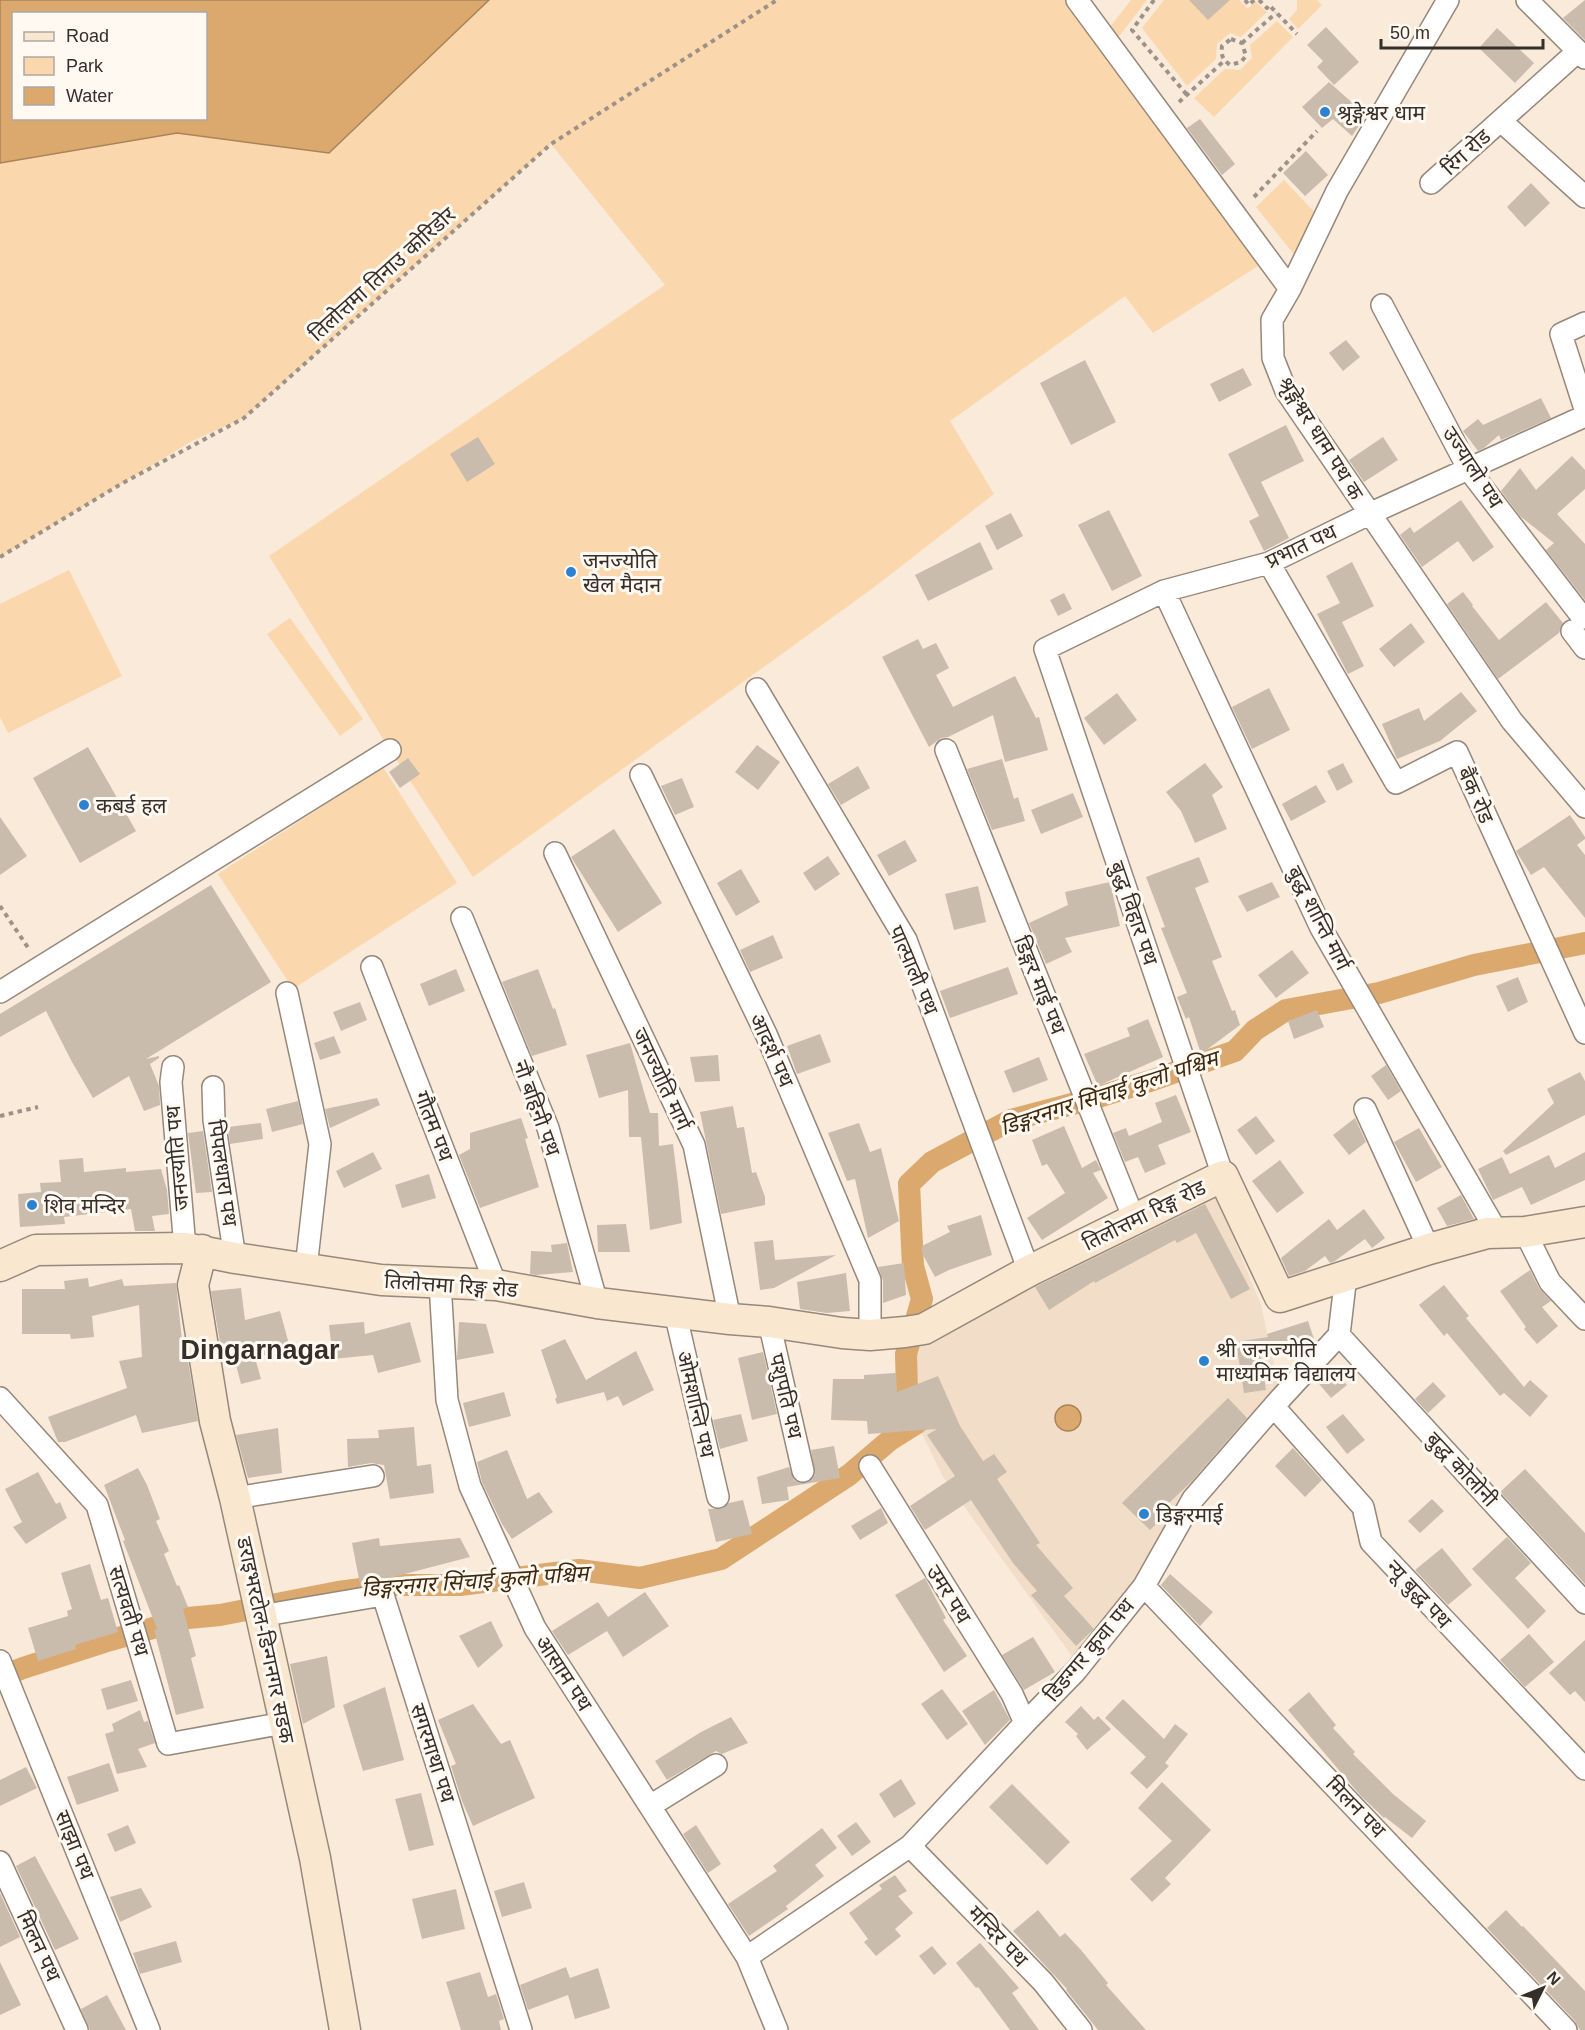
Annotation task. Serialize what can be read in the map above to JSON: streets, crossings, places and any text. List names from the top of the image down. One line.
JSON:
{"streets":{"street":["रिंग रोड","श्रृङ्गेश्वर धाम पथ क","उज्यालो पथ","प्रभात पथ","बैंक रोड","बुद्ध विहार पथ","बुद्ध शान्ति मार्ग","पाल्पाली पथ","डिङ्गर माई पथ","आदर्श पथ","जनज्योति मार्ग","नौ बहिनी पथ","गौतम पथ","जनज्योति पथ","पिपलधारा पथ","तिलोत्तमा रिङ्ग रोड","पशुपति पथ","ओमशान्ति पथ","बुद्ध कोलोनी","उमर पथ","न्यू बुद्ध पथ","सत्यवती पथ","डराइभरटोल-डिन्गनगर सडक","डिङग्गर कुवा पथ","आसाम पथ","सगरमाथा पथ","मिलन पथ","साझा पथ","मन्दिर पथ"],"path":["तिलोत्तमा तिनाउ कोरिडोर"]},"crossings":[["श्रृङ्गेश्वर धाम पथ क","प्रभात पथ"],["उज्यालो पथ","प्रभात पथ"],["प्रभात पथ","बैंक रोड"],["प्रभात पथ","बुद्ध विहार पथ"],["प्रभात पथ","बुद्ध शान्ति मार्ग"],["बुद्ध विहार पथ","तिलोत्तमा रिङ्ग रोड"],["बुद्ध शान्ति मार्ग","तिलोत्तमा रिङ्ग रोड"],["पाल्पाली पथ","तिलोत्तमा रिङ्ग रोड"],["डिङ्गर माई पथ","तिलोत्तमा रिङ्ग रोड"],["आदर्श पथ","तिलोत्तमा रिङ्ग रोड"],["जनज्योति मार्ग","तिलोत्तमा रिङ्ग रोड"],["नौ बहिनी पथ","तिलोत्तमा रिङ्ग रोड"],["गौतम पथ","तिलोत्तमा रिङ्ग रोड"],["जनज्योति पथ","तिलोत्तमा रिङ्ग रोड"],["जनज्योति पथ","डराइभरटोल-डिन्गनगर सडक"],["पिपलधारा पथ","तिलोत्तमा रिङ्ग रोड"],["तिलोत्तमा रिङ्ग रोड","पशुपति पथ"],["तिलोत्तमा रिङ्ग रोड","ओमशान्ति पथ"],["तिलोत्तमा रिङ्ग रोड","डराइभरटोल-डिन्गनगर सडक"],["तिलोत्तमा रिङ्ग रोड","आसाम पथ"],["बुद्ध कोलोनी","डिङग्गर कुवा पथ"],["उमर पथ","डिङग्गर कुवा पथ"],["न्यू बुद्ध पथ","डिङग्गर कुवा पथ"],["सत्यवती पथ","डराइभरटोल-डिन्गनगर सडक"],["डराइभरटोल-डिन्गनगर सडक","सगरमाथा पथ"],["डिङग्गर कुवा पथ","आसाम पथ"],["डिङग्गर कुवा पथ","मिलन पथ"],["डिङग्गर कुवा पथ","मन्दिर पथ"]],"districts":["Dingarnagar"],"water":["डिङ्गरनगर सिंचाई कुलो पश्चिम"],"places":["श्रृङ्गेश्वर धाम","जनज्योति खेल मैदान","कबर्ड हल","शिव मन्दिर","श्री जनज्योति माध्यमिक विद्यालय","डिङ्गरमाई"],"legend":["Road","Park","Water"],"scale_bar":"50 m","north":"top right"}
